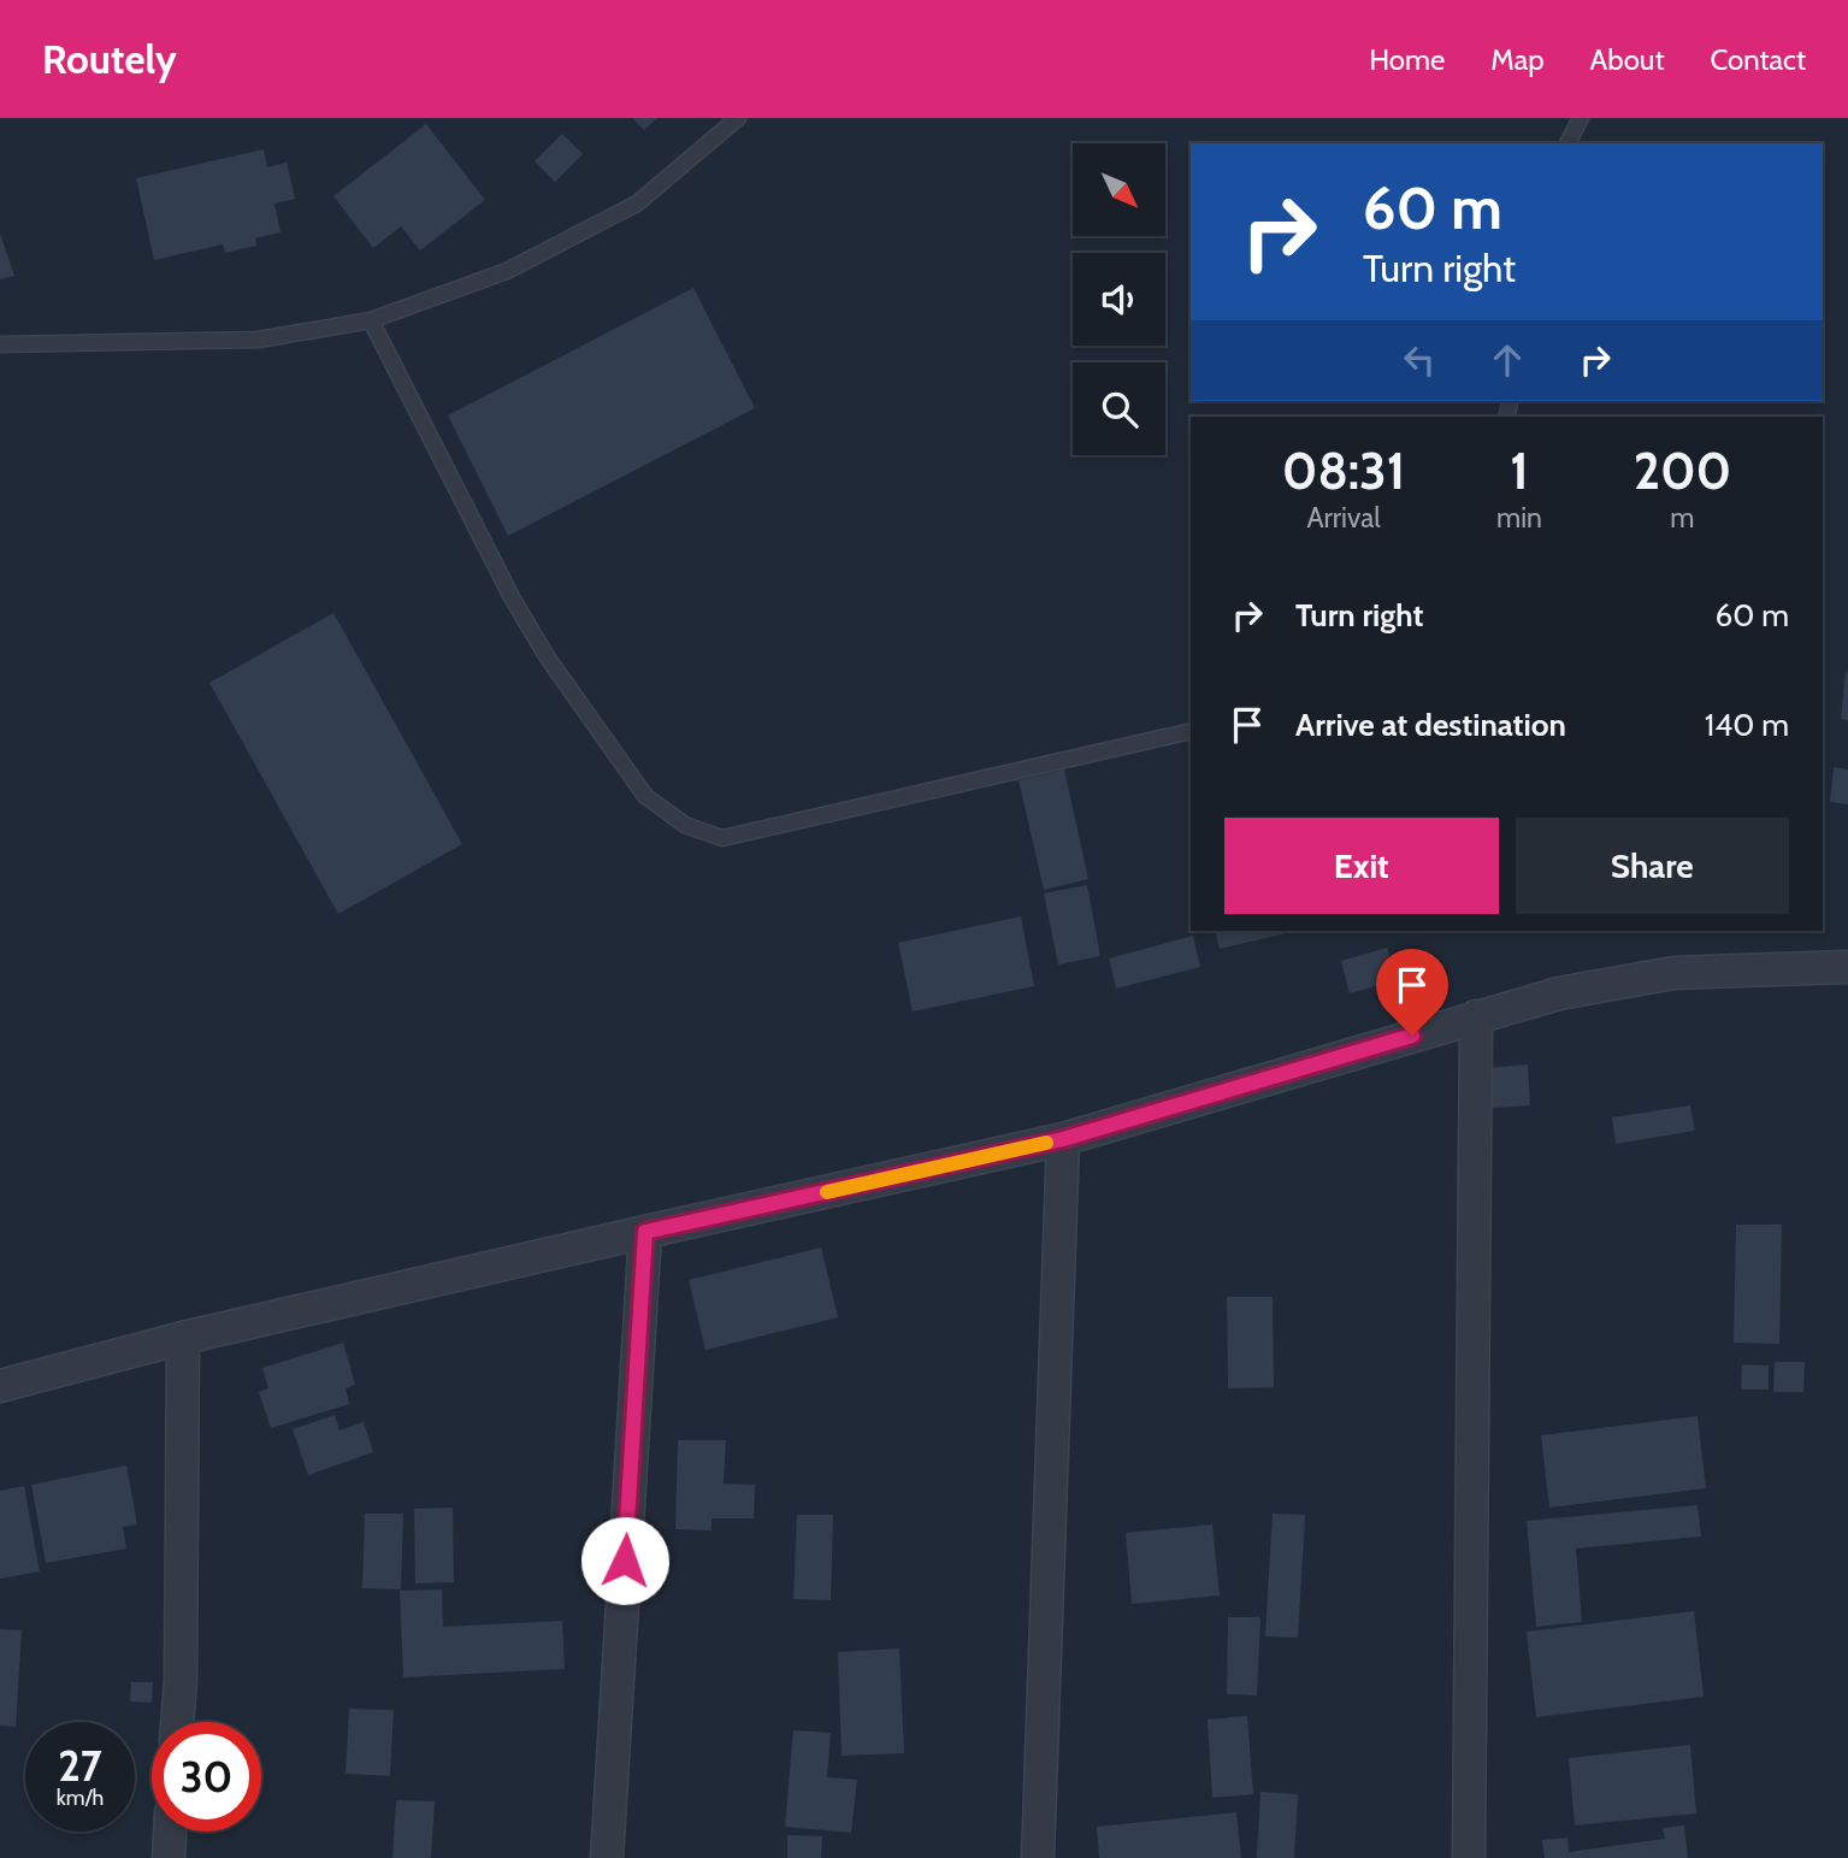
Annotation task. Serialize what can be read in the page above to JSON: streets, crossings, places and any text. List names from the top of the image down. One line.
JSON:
{"north":"bottom right","page":{"header":"Routely","nav":["Home","Map","About","Contact"],"turn":["60 m","Turn right"],"eta":["08:31","Arrival","1","min","200","m"],"list":[{"name":"Turn right","value":"60 m"},{"name":"Arrive at destination","value":"140 m"}],"buttons":["Exit","Share"],"speed":"27 km/h","limit":"30"}}
